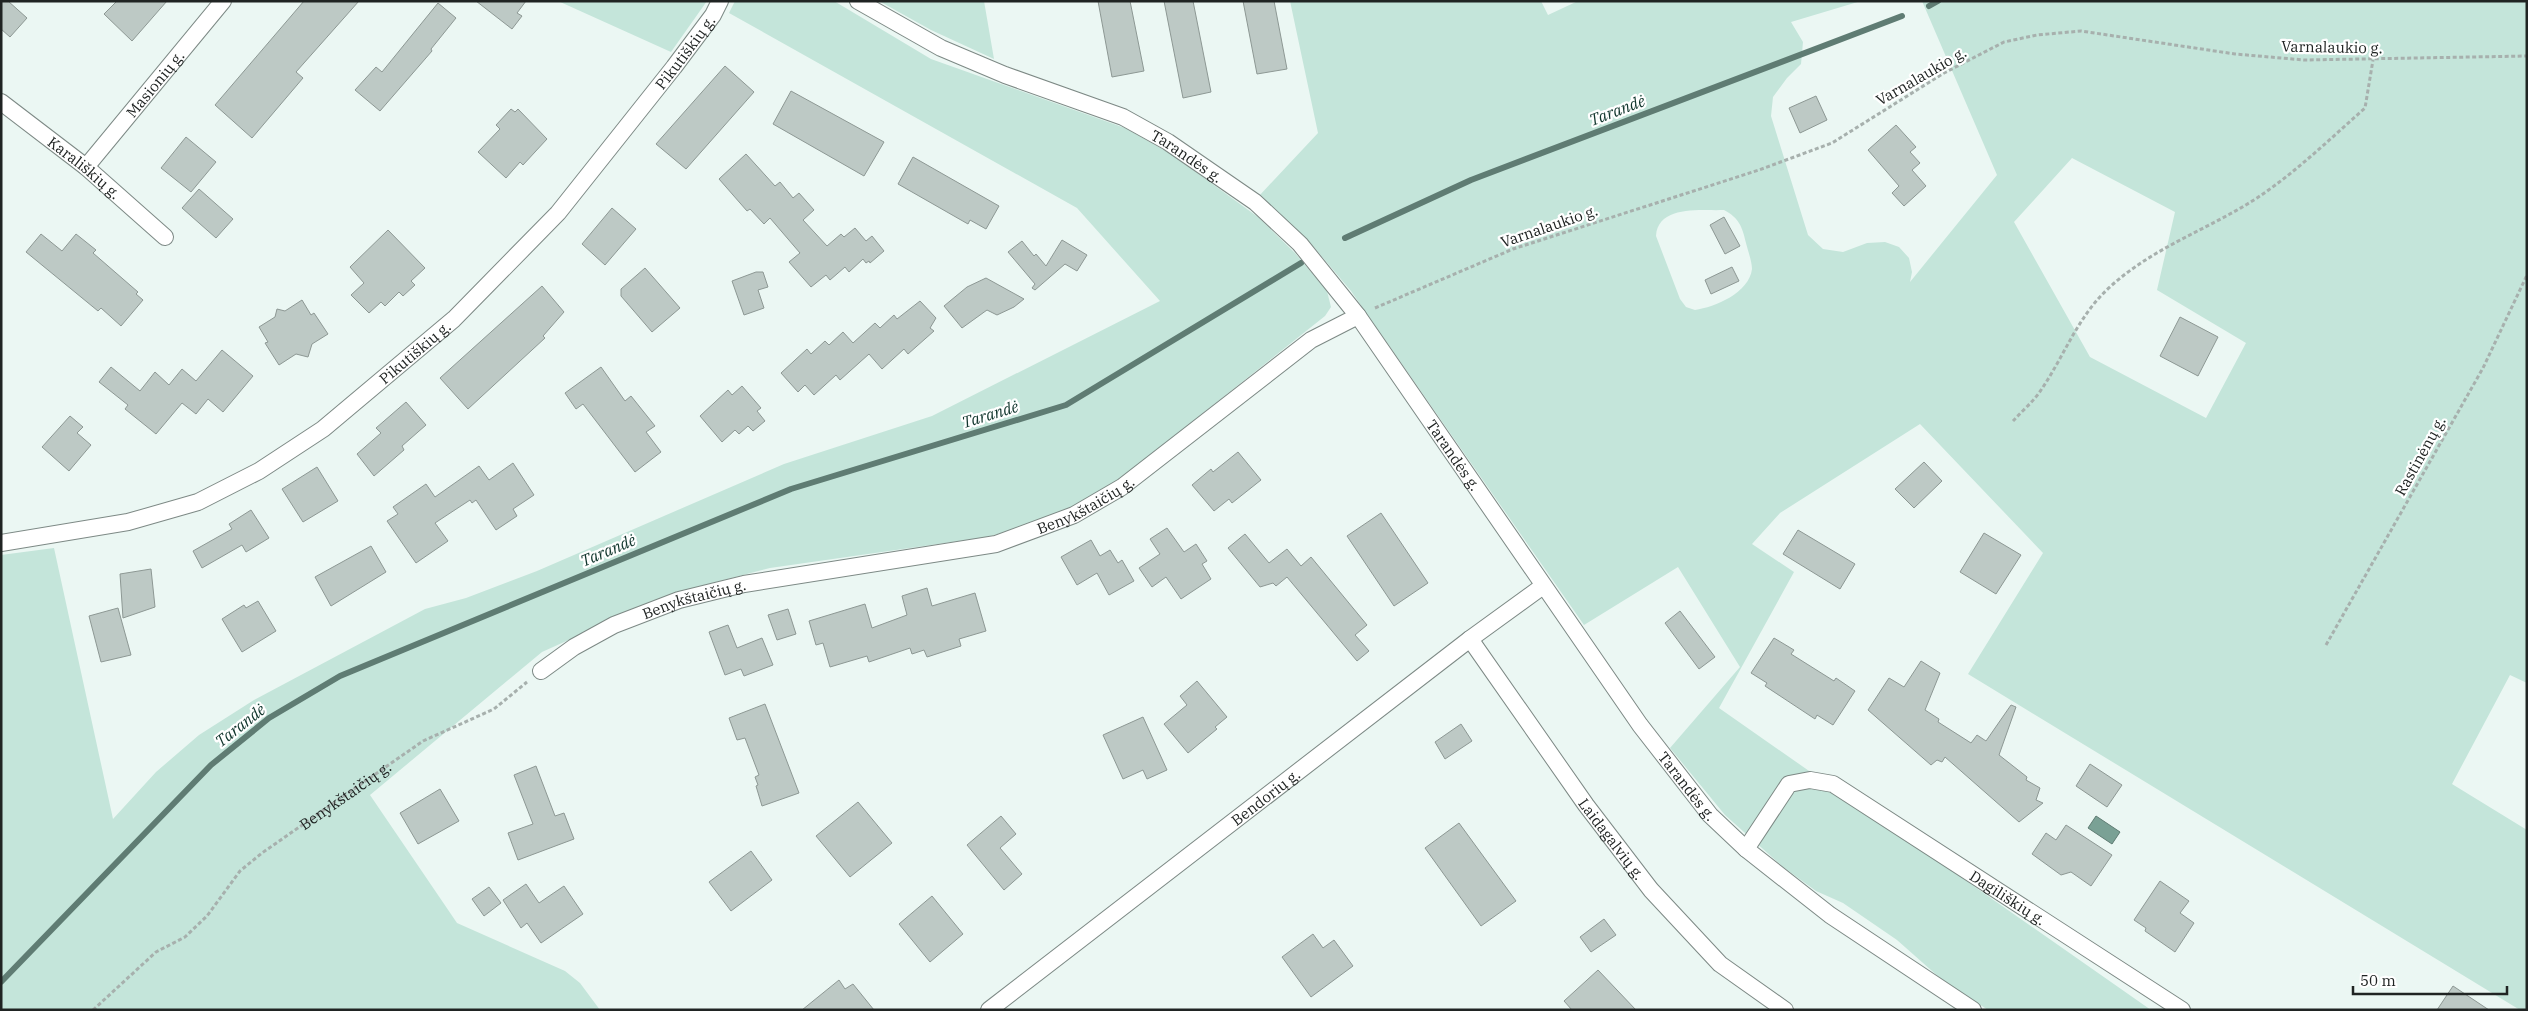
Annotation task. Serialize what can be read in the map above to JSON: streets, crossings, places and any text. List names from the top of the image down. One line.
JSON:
{"streets":{"street":["Pikutiškių g.","Masionių g.","Tarandės g.","Karališkių g.","Benykštaičių g.","Bendorių g.","Laidagalvių g.","Dagiliškių g."],"path":["Varnalaukio g.","Rastinėnų g."]},"crossings":[["Varnalaukio g.","Tarandės g."],["Varnalaukio g.","Benykštaičių g."],["Masionių g.","Karališkių g."],["Tarandės g.","Benykštaičių g."],["Tarandės g.","Bendorių g."],["Tarandės g.","Dagiliškių g."],["Bendorių g.","Laidagalvių g."]],"water":["Tarandė"],"scale_bar":"50 m"}
